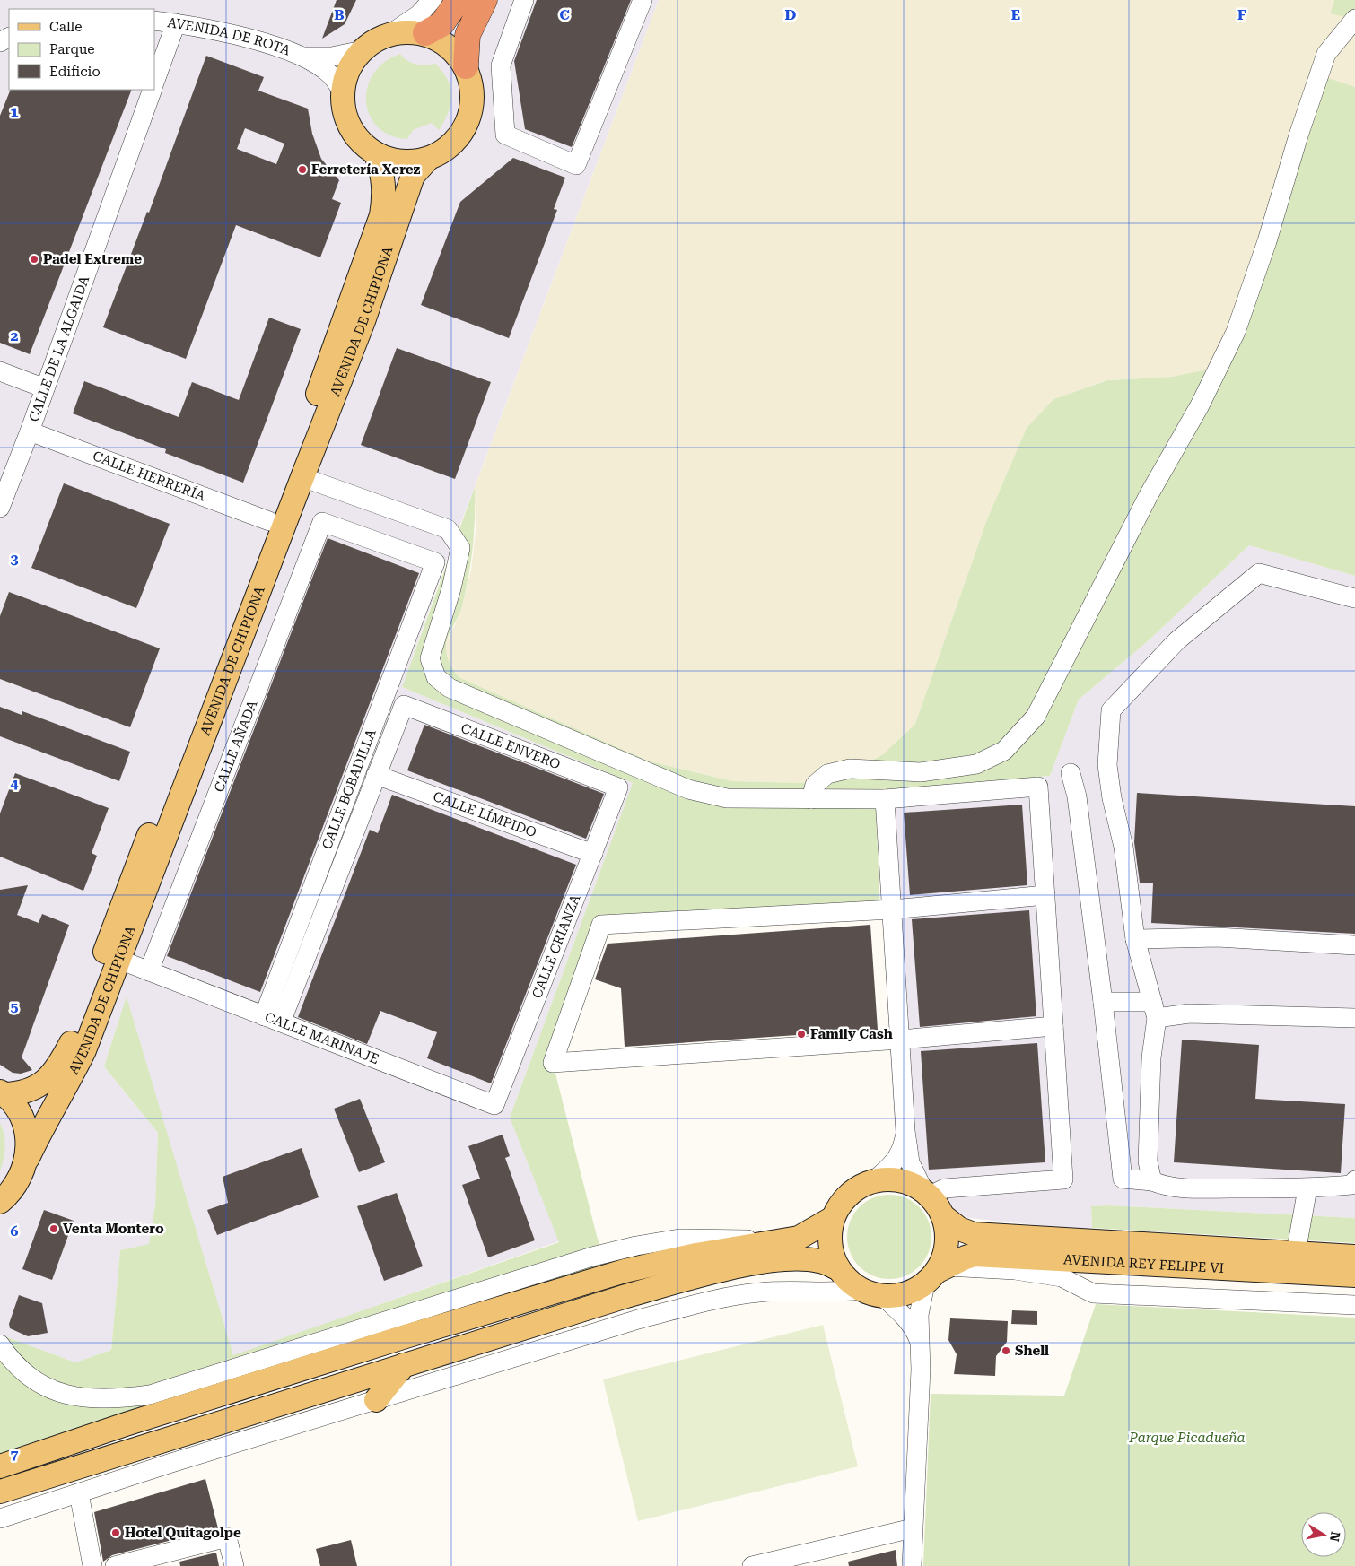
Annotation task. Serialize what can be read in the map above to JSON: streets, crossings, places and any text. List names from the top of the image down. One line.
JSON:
{"streets":{"main road":["AVENIDA DE CHIPIONA","AVENIDA REY FELIPE VI"],"street":["AVENIDA DE ROTA","CALLE DE LA ALGAIDA","CALLE HERRERÍA","CALLE AÑADA","CALLE ENVERO","CALLE BOBADILLA","CALLE LÍMPIDO","CALLE CRIANZA","CALLE MARINAJE"]},"crossings":[["AVENIDA DE ROTA","AVENIDA DE CHIPIONA"],["AVENIDA DE CHIPIONA","CALLE HERRERÍA"],["AVENIDA DE CHIPIONA","CALLE MARINAJE"],["CALLE DE LA ALGAIDA","CALLE HERRERÍA"],["CALLE AÑADA","CALLE BOBADILLA"],["CALLE AÑADA","CALLE MARINAJE"],["CALLE ENVERO","CALLE BOBADILLA"],["CALLE ENVERO","CALLE CRIANZA"],["CALLE BOBADILLA","CALLE LÍMPIDO"],["CALLE BOBADILLA","CALLE MARINAJE"],["CALLE LÍMPIDO","CALLE CRIANZA"],["CALLE CRIANZA","CALLE MARINAJE"]],"parks":["Parque Picadueña"],"places":["Ferretería Xerez","Padel Extreme","Family Cash","Venta Montero","Shell","Hotel Quitagolpe"],"legend":["Calle","Parque","Edificio"],"north":"right","grid":{"columns":["B","C","D","E","F"],"rows":["1","2","3","4","5","6","7"]}}
